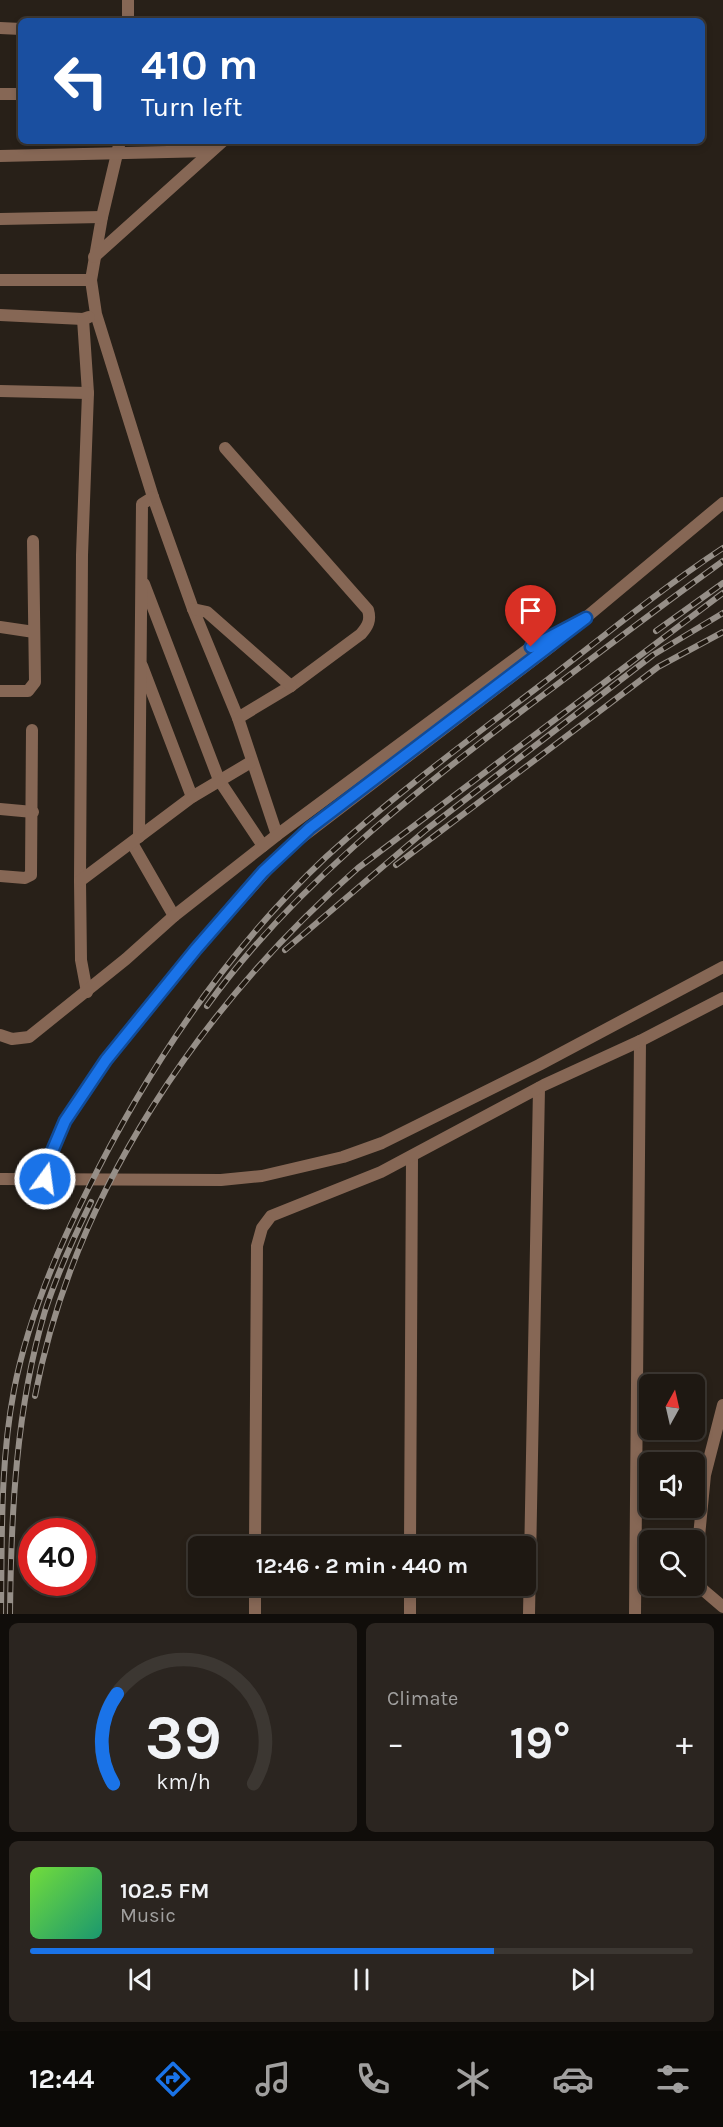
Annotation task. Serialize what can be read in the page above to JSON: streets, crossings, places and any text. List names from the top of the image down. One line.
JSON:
{"north":"top","page":{"turn":["410 m","Turn left"],"limit":"40","trip":"12:46 · 2 min · 440 m","tile":"Climate","heat":["−","19°","+"],"song":["102.5 FM","Music"],"tabs":"12:44","gauge":["39","km/h"]}}
